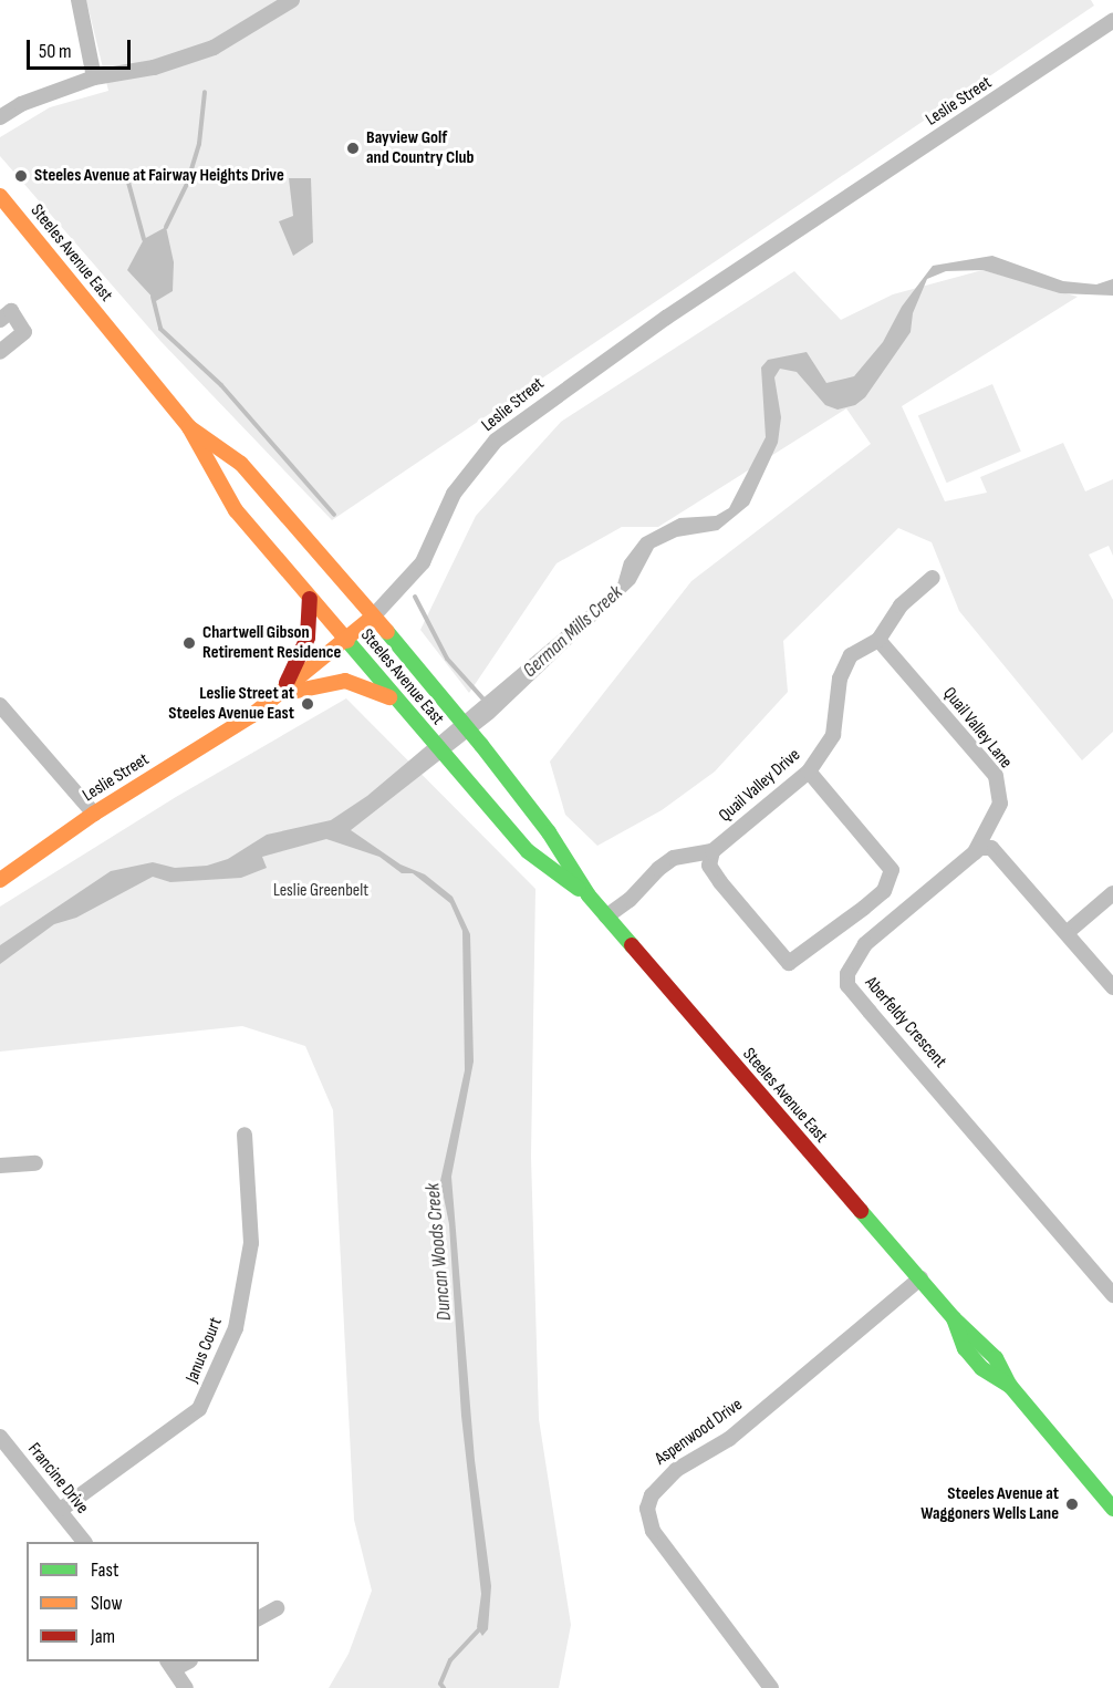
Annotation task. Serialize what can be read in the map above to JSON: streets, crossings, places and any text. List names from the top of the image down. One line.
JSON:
{"streets":{"main road":["Leslie Street","Steeles Avenue East"],"street":["Quail Valley Lane","Quail Valley Drive","Aberfeldy Crescent","Janus Court","Aspenwood Drive","Francine Drive"]},"crossings":[["Leslie Street","Steeles Avenue East"],["Steeles Avenue East","Quail Valley Drive"],["Steeles Avenue East","Aspenwood Drive"],["Quail Valley Lane","Quail Valley Drive"],["Quail Valley Lane","Aberfeldy Crescent"],["Janus Court","Francine Drive"]],"water":["German Mills Creek","Duncan Woods Creek"],"parks":["Leslie Greenbelt"],"places":["Bayview Golf and Country Club","Steeles Avenue at Fairway Heights Drive","Chartwell Gibson Retirement Residence","Leslie Street at Steeles Avenue East","Steeles Avenue at Waggoners Wells Lane"],"legend":["Fast","Slow","Jam"],"scale_bar":"50 m"}
